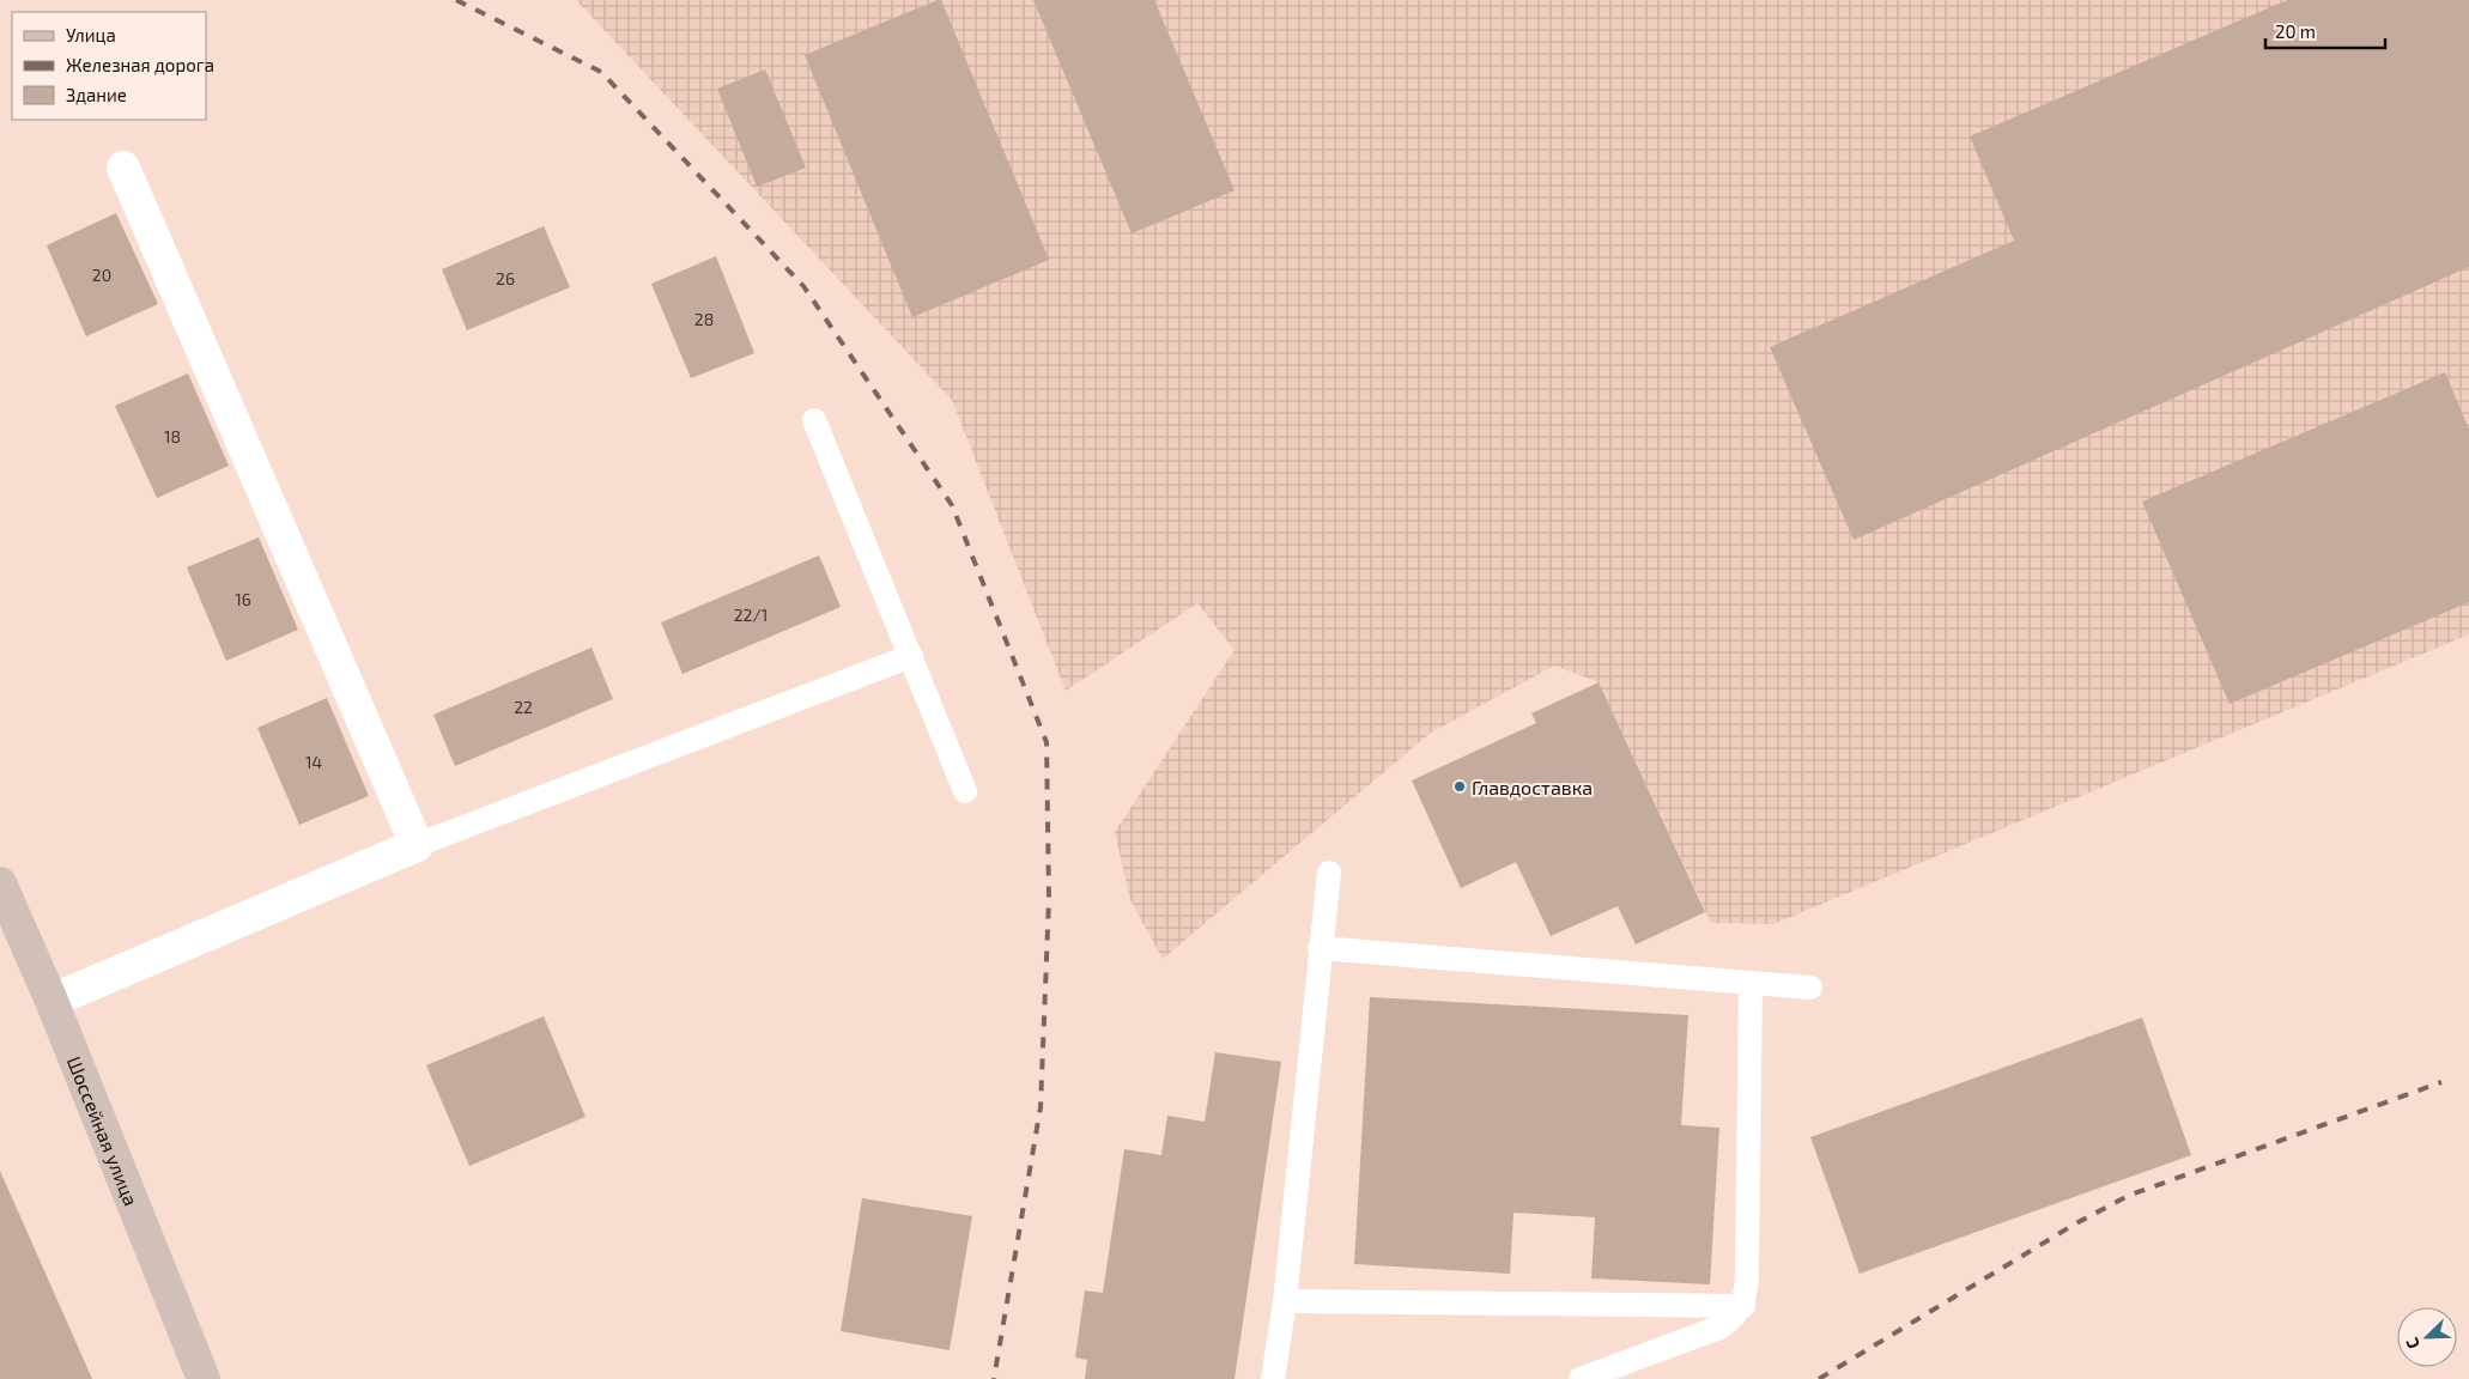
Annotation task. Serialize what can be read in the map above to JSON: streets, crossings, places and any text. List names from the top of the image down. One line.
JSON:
{"streets":{"street":["Шоссейная улица"]},"places":["Главдоставка"],"house_numbers":["20","26","28","18","16","22/1","22","14"],"legend":["Улица","Железная дорога","Здание"],"scale_bar":"20 m","north":"bottom left"}
